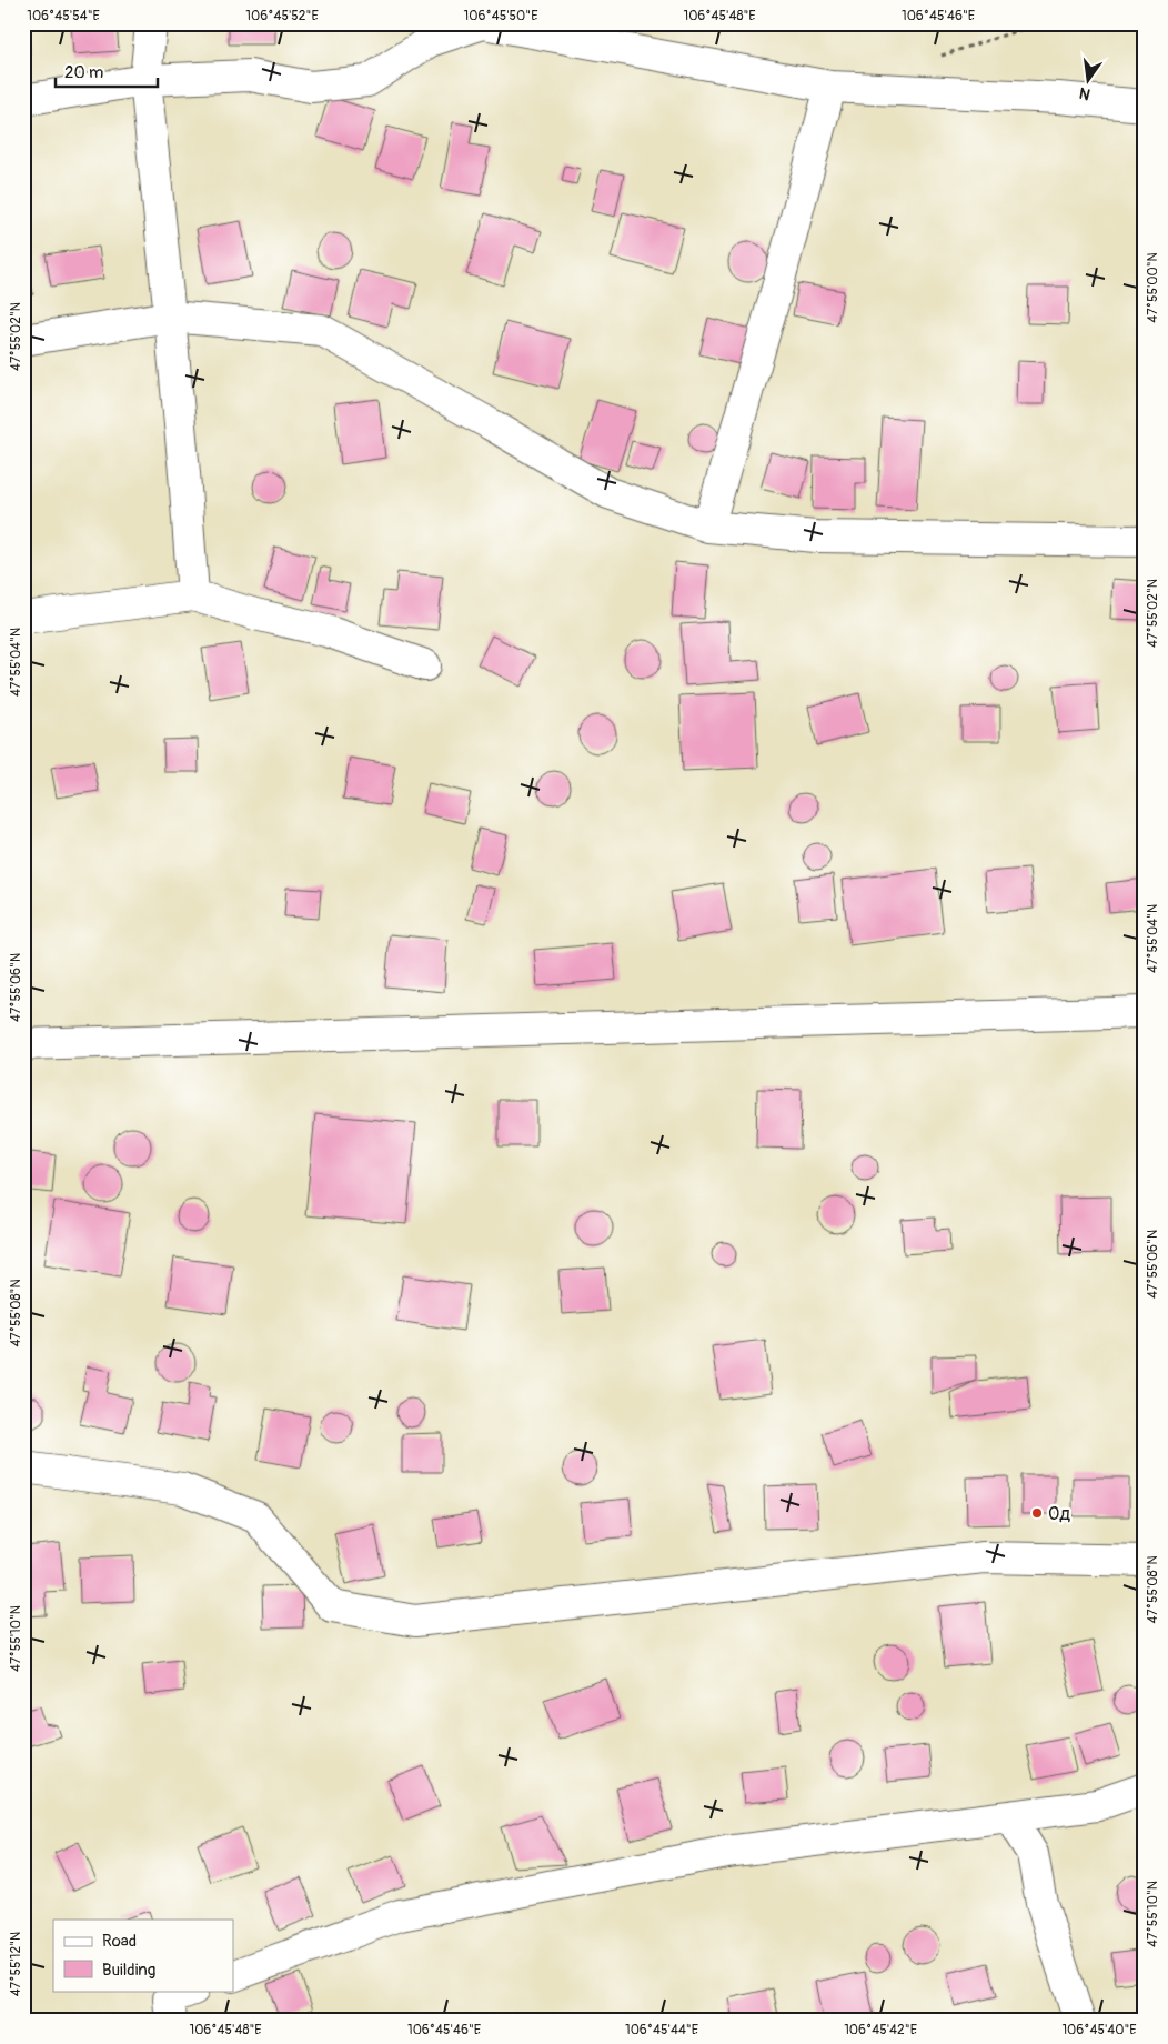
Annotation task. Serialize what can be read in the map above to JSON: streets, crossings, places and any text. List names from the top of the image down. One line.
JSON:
{"places":["Од"],"legend":["Road","Building"],"scale_bar":"20 m","north":"bottom","coordinates":["106°45'54\"E","106°45'52\"E","106°45'50\"E","106°45'48\"E","106°45'46\"E","47°55'00\"N","47°55'02\"N","47°55'04\"N","47°55'06\"N","47°55'08\"N","47°55'10\"N","47°55'12\"N","106°45'44\"E","106°45'42\"E","106°45'40\"E"]}
